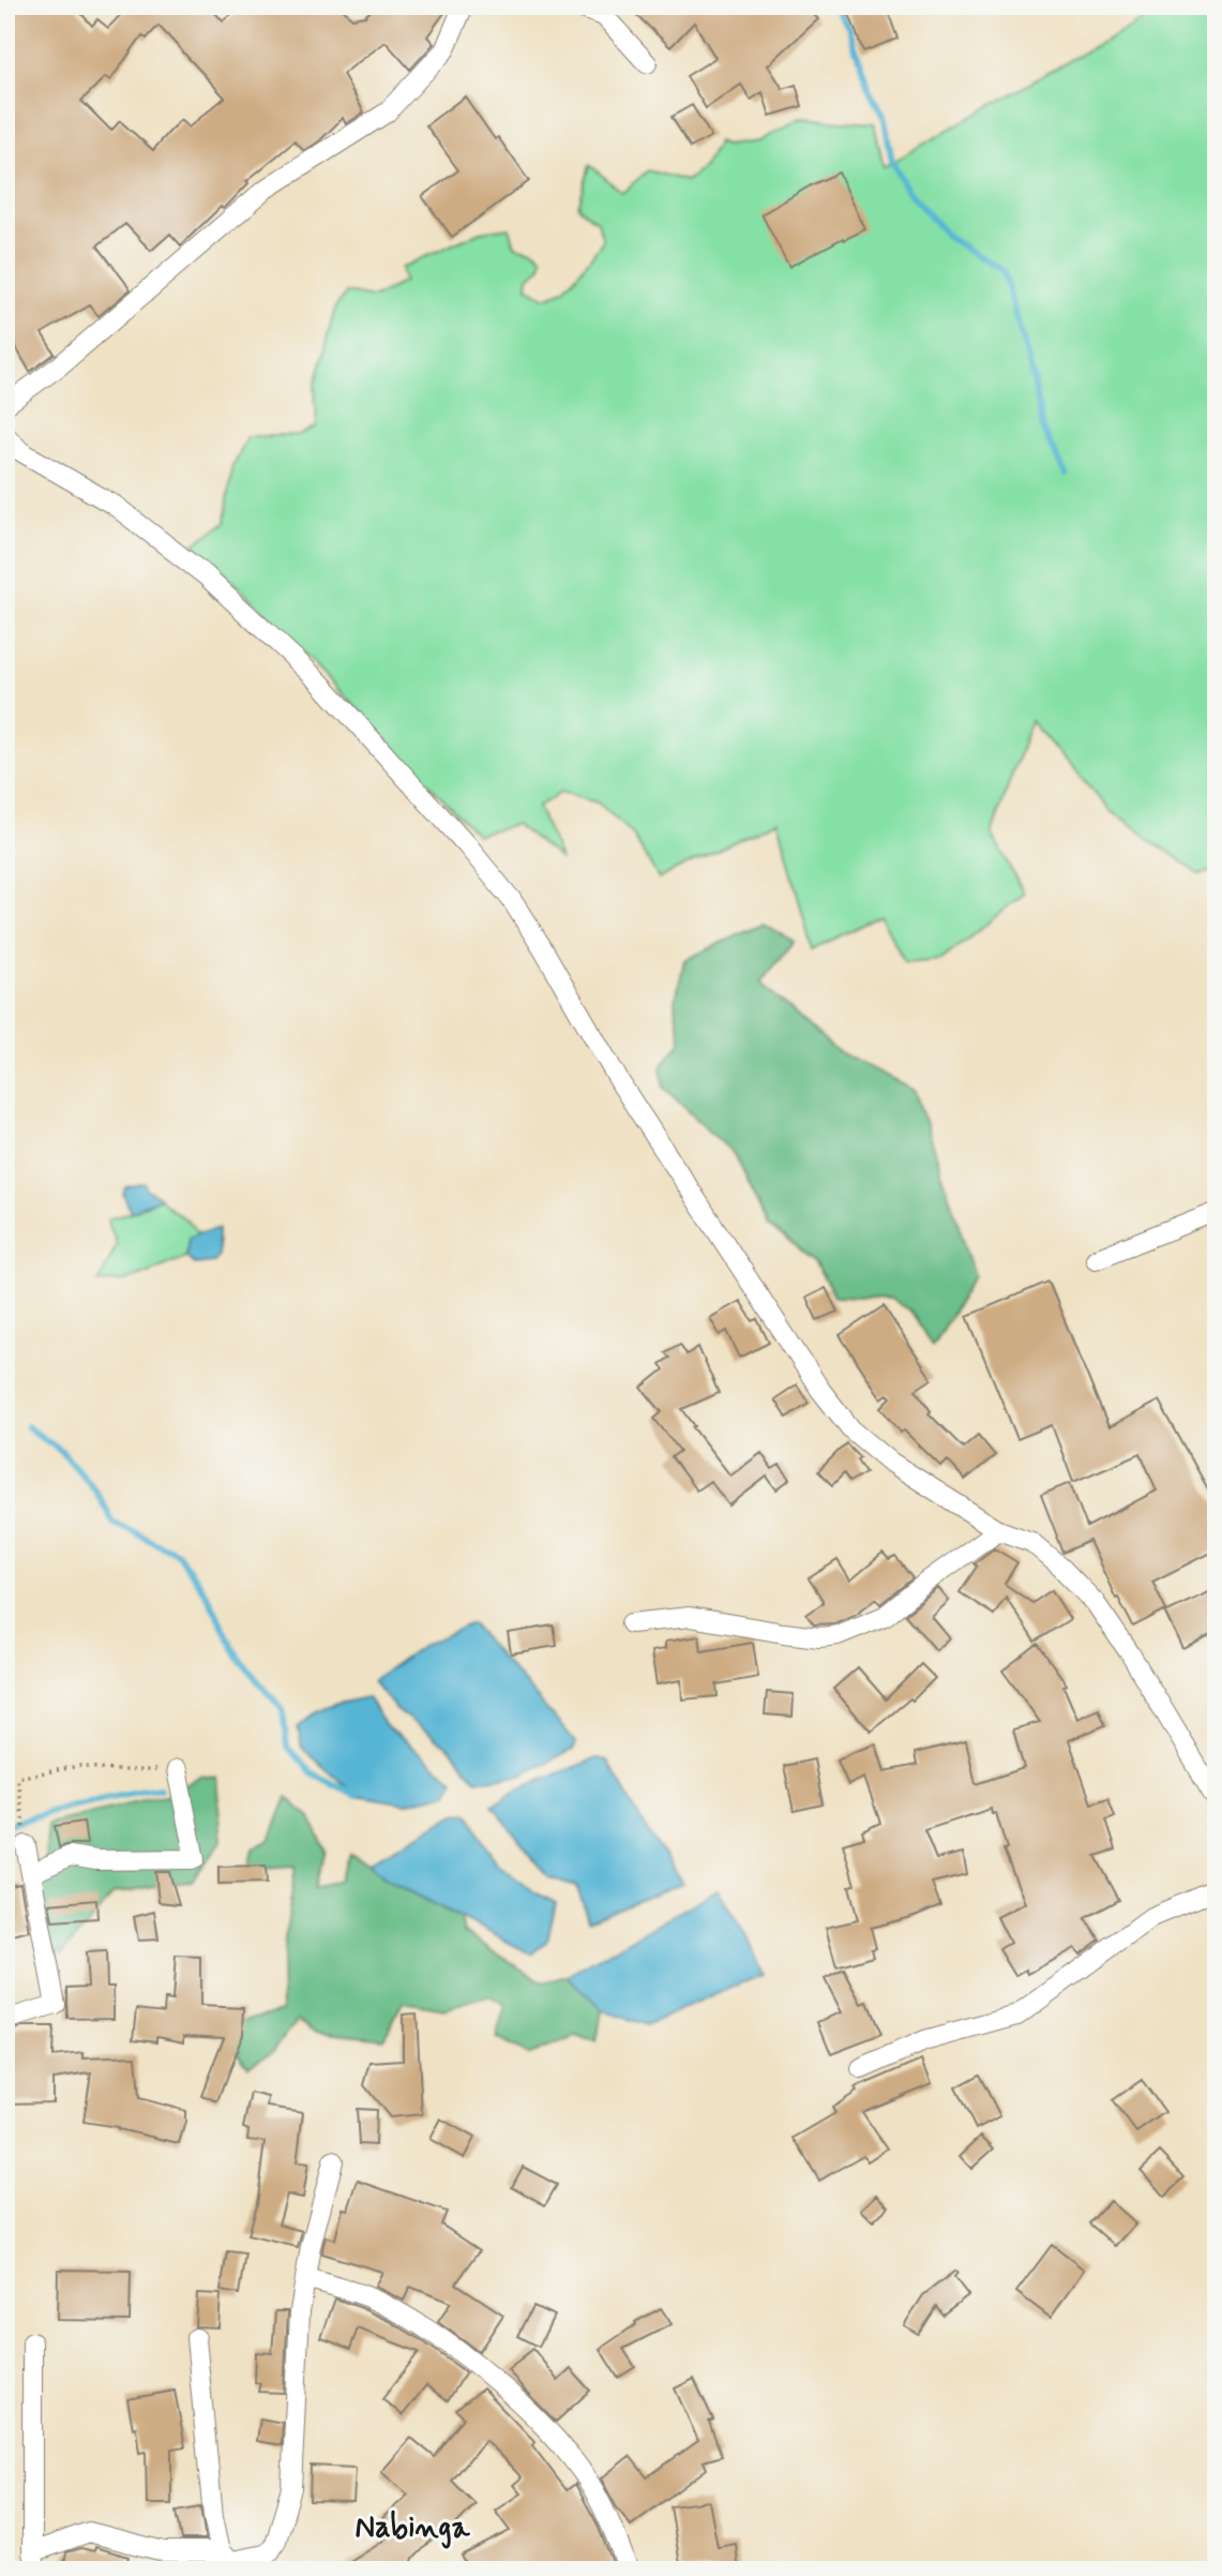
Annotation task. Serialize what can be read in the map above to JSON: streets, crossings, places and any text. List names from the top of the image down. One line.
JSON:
{"districts":["Nabinga"]}
